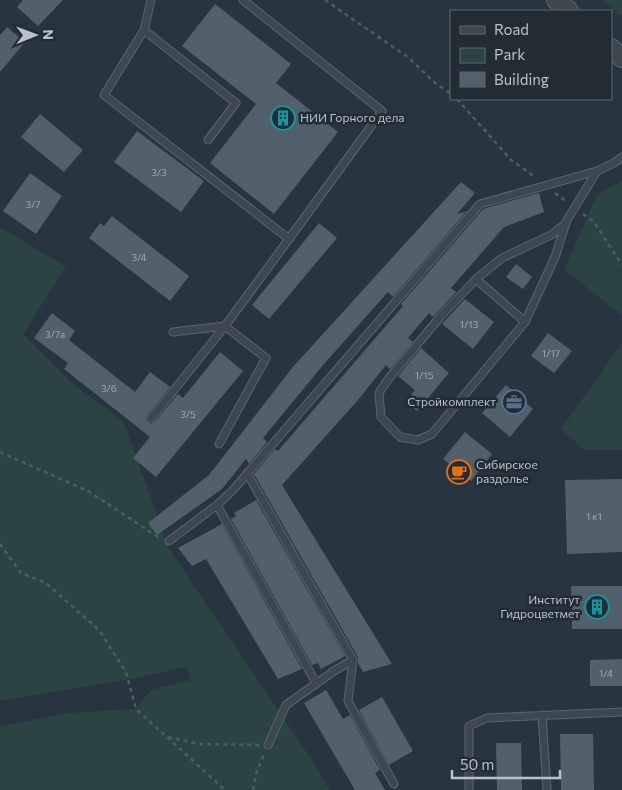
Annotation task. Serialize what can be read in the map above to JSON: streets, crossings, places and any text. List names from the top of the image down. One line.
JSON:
{"places":{"building":["НИИ Горного дела","Институт Гидроцветмет"],"office":["Стройкомплект"],"cafe":["Сибирское раздолье"]},"house_numbers":["3/3","3/7","3/4","1/13","3/7а","1/17","1/15","3/6","3/5","1 к1","1/4"],"legend":["Road","Park","Building"],"scale_bar":"50 m","north":"right"}
